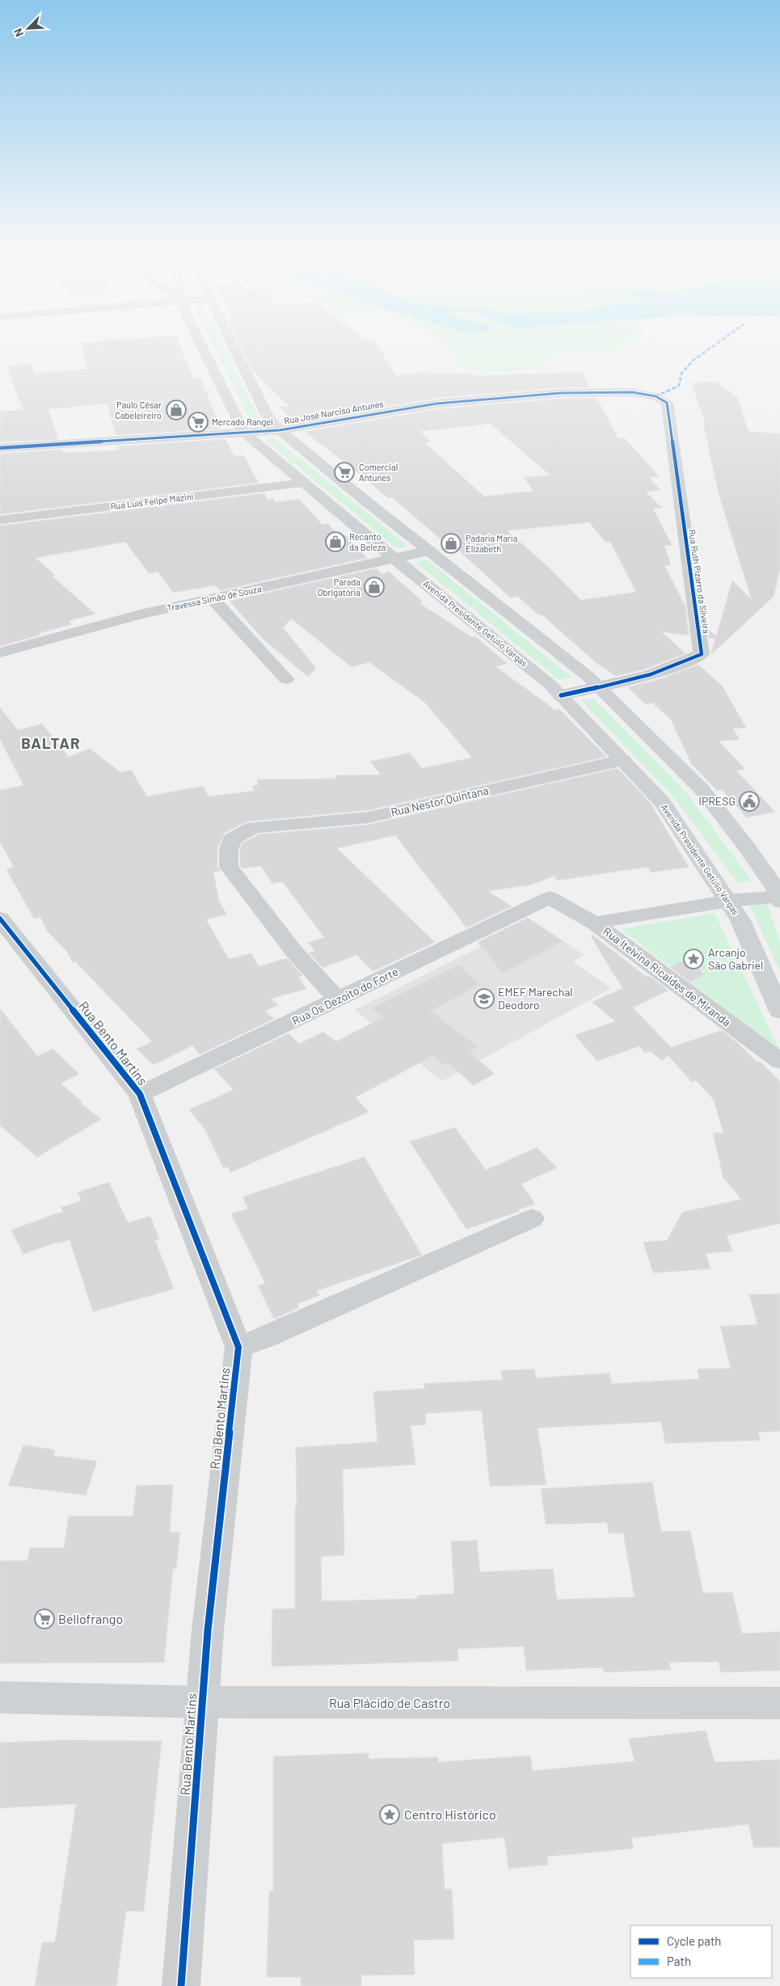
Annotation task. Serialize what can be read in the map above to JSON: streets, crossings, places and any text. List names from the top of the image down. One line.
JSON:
{"streets":{"main road":["Avenida Presidente Getúlio Vargas","Rua Plácido de Castro"],"street":["Rua José Narciso Antunes","Rua Luís Felipe Mazini","Rua Ruth Pizarro da Silveira","Travessa Simão de Souza","Rua Nestor Quintana","Rua Itelvina Ricaldes de Miranda","Rua Os Dezoito do Forte","Rua Bento Martins"]},"crossings":[["Rua José Narciso Antunes","Rua Ruth Pizarro da Silveira"],["Rua José Narciso Antunes","Avenida Presidente Getúlio Vargas"],["Rua Luís Felipe Mazini","Avenida Presidente Getúlio Vargas"],["Travessa Simão de Souza","Avenida Presidente Getúlio Vargas"],["Avenida Presidente Getúlio Vargas","Rua Nestor Quintana"],["Rua Nestor Quintana","Rua Os Dezoito do Forte"],["Rua Itelvina Ricaldes de Miranda","Rua Os Dezoito do Forte"],["Rua Os Dezoito do Forte","Rua Bento Martins"],["Rua Bento Martins","Rua Plácido de Castro"]],"districts":["BALTAR"],"places":{"shop":["Paulo César Cabeleireiro","Recanto da Beleza","Padaria Maria Elizabeth","Parada Obrigatória"],"supermarket":["Mercado Rangel","Comercial Antunes","Bellofrango"],"public building":["IPRESG"],"place":["Arcanjo São Gabriel","Centro Histórico"],"school or university":["EMEF Marechal Deodoro"]},"legend":["Cycle path","Path"],"north":"bottom left"}
